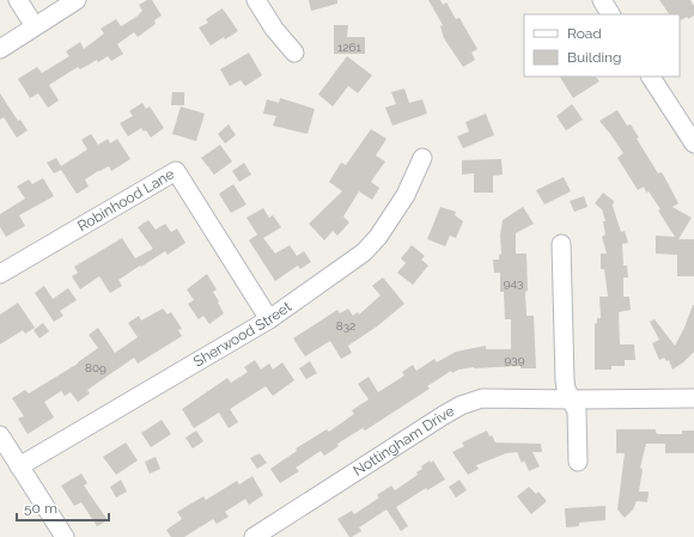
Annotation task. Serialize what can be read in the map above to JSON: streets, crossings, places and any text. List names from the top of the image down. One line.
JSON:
{"streets":{"street":["Robinhood Lane","Sherwood Street","Nottingham Drive"]},"crossings":[["Robinhood Lane","Sherwood Street"]],"house_numbers":["1261","943","832","939","809"],"legend":["Road","Building"],"scale_bar":"50 m"}
